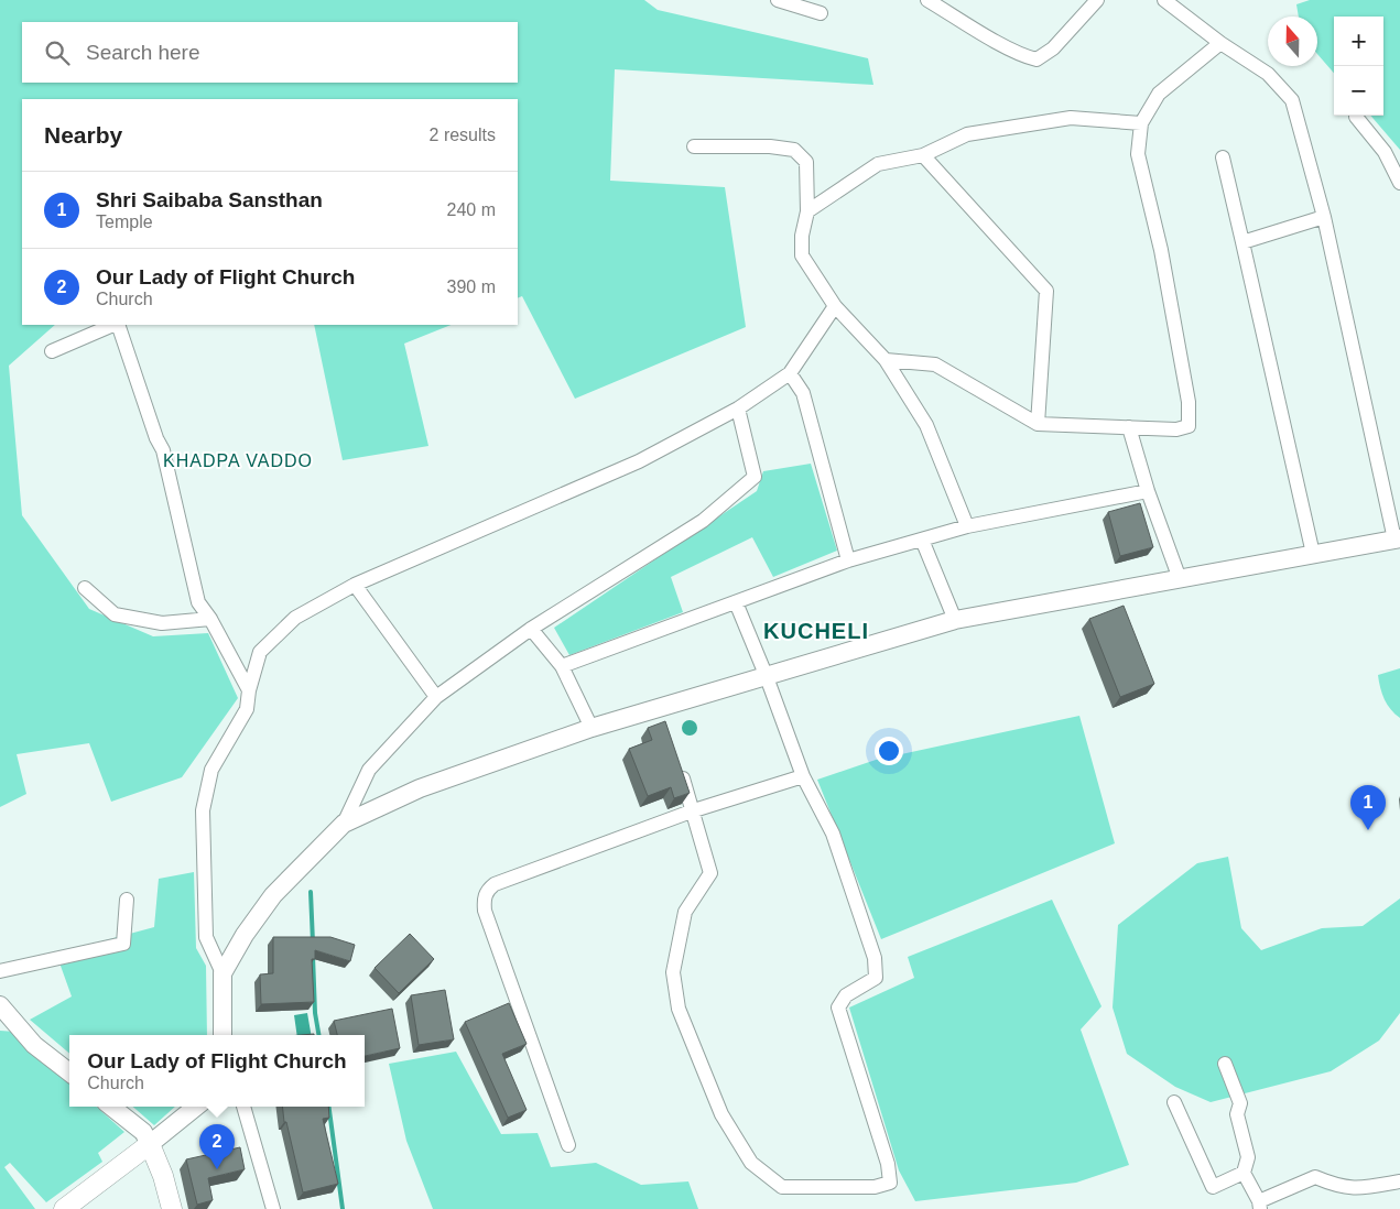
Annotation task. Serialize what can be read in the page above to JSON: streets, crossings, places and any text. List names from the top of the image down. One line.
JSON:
{"districts":["KHADPA VADDO","KUCHELI"],"north":"top","page":{"map_buttons":["+","−"],"search":"Search here","heading":["Nearby","2 results"],"list":[{"mark":"1","name":"Shri Saibaba Sansthan","note":"Temple","value":"240 m"},{"mark":"2","name":"Our Lady of Flight Church","note":"Church","value":"390 m"}],"pins":["1","2"],"popup":["Our Lady of Flight Church","Church"]}}
